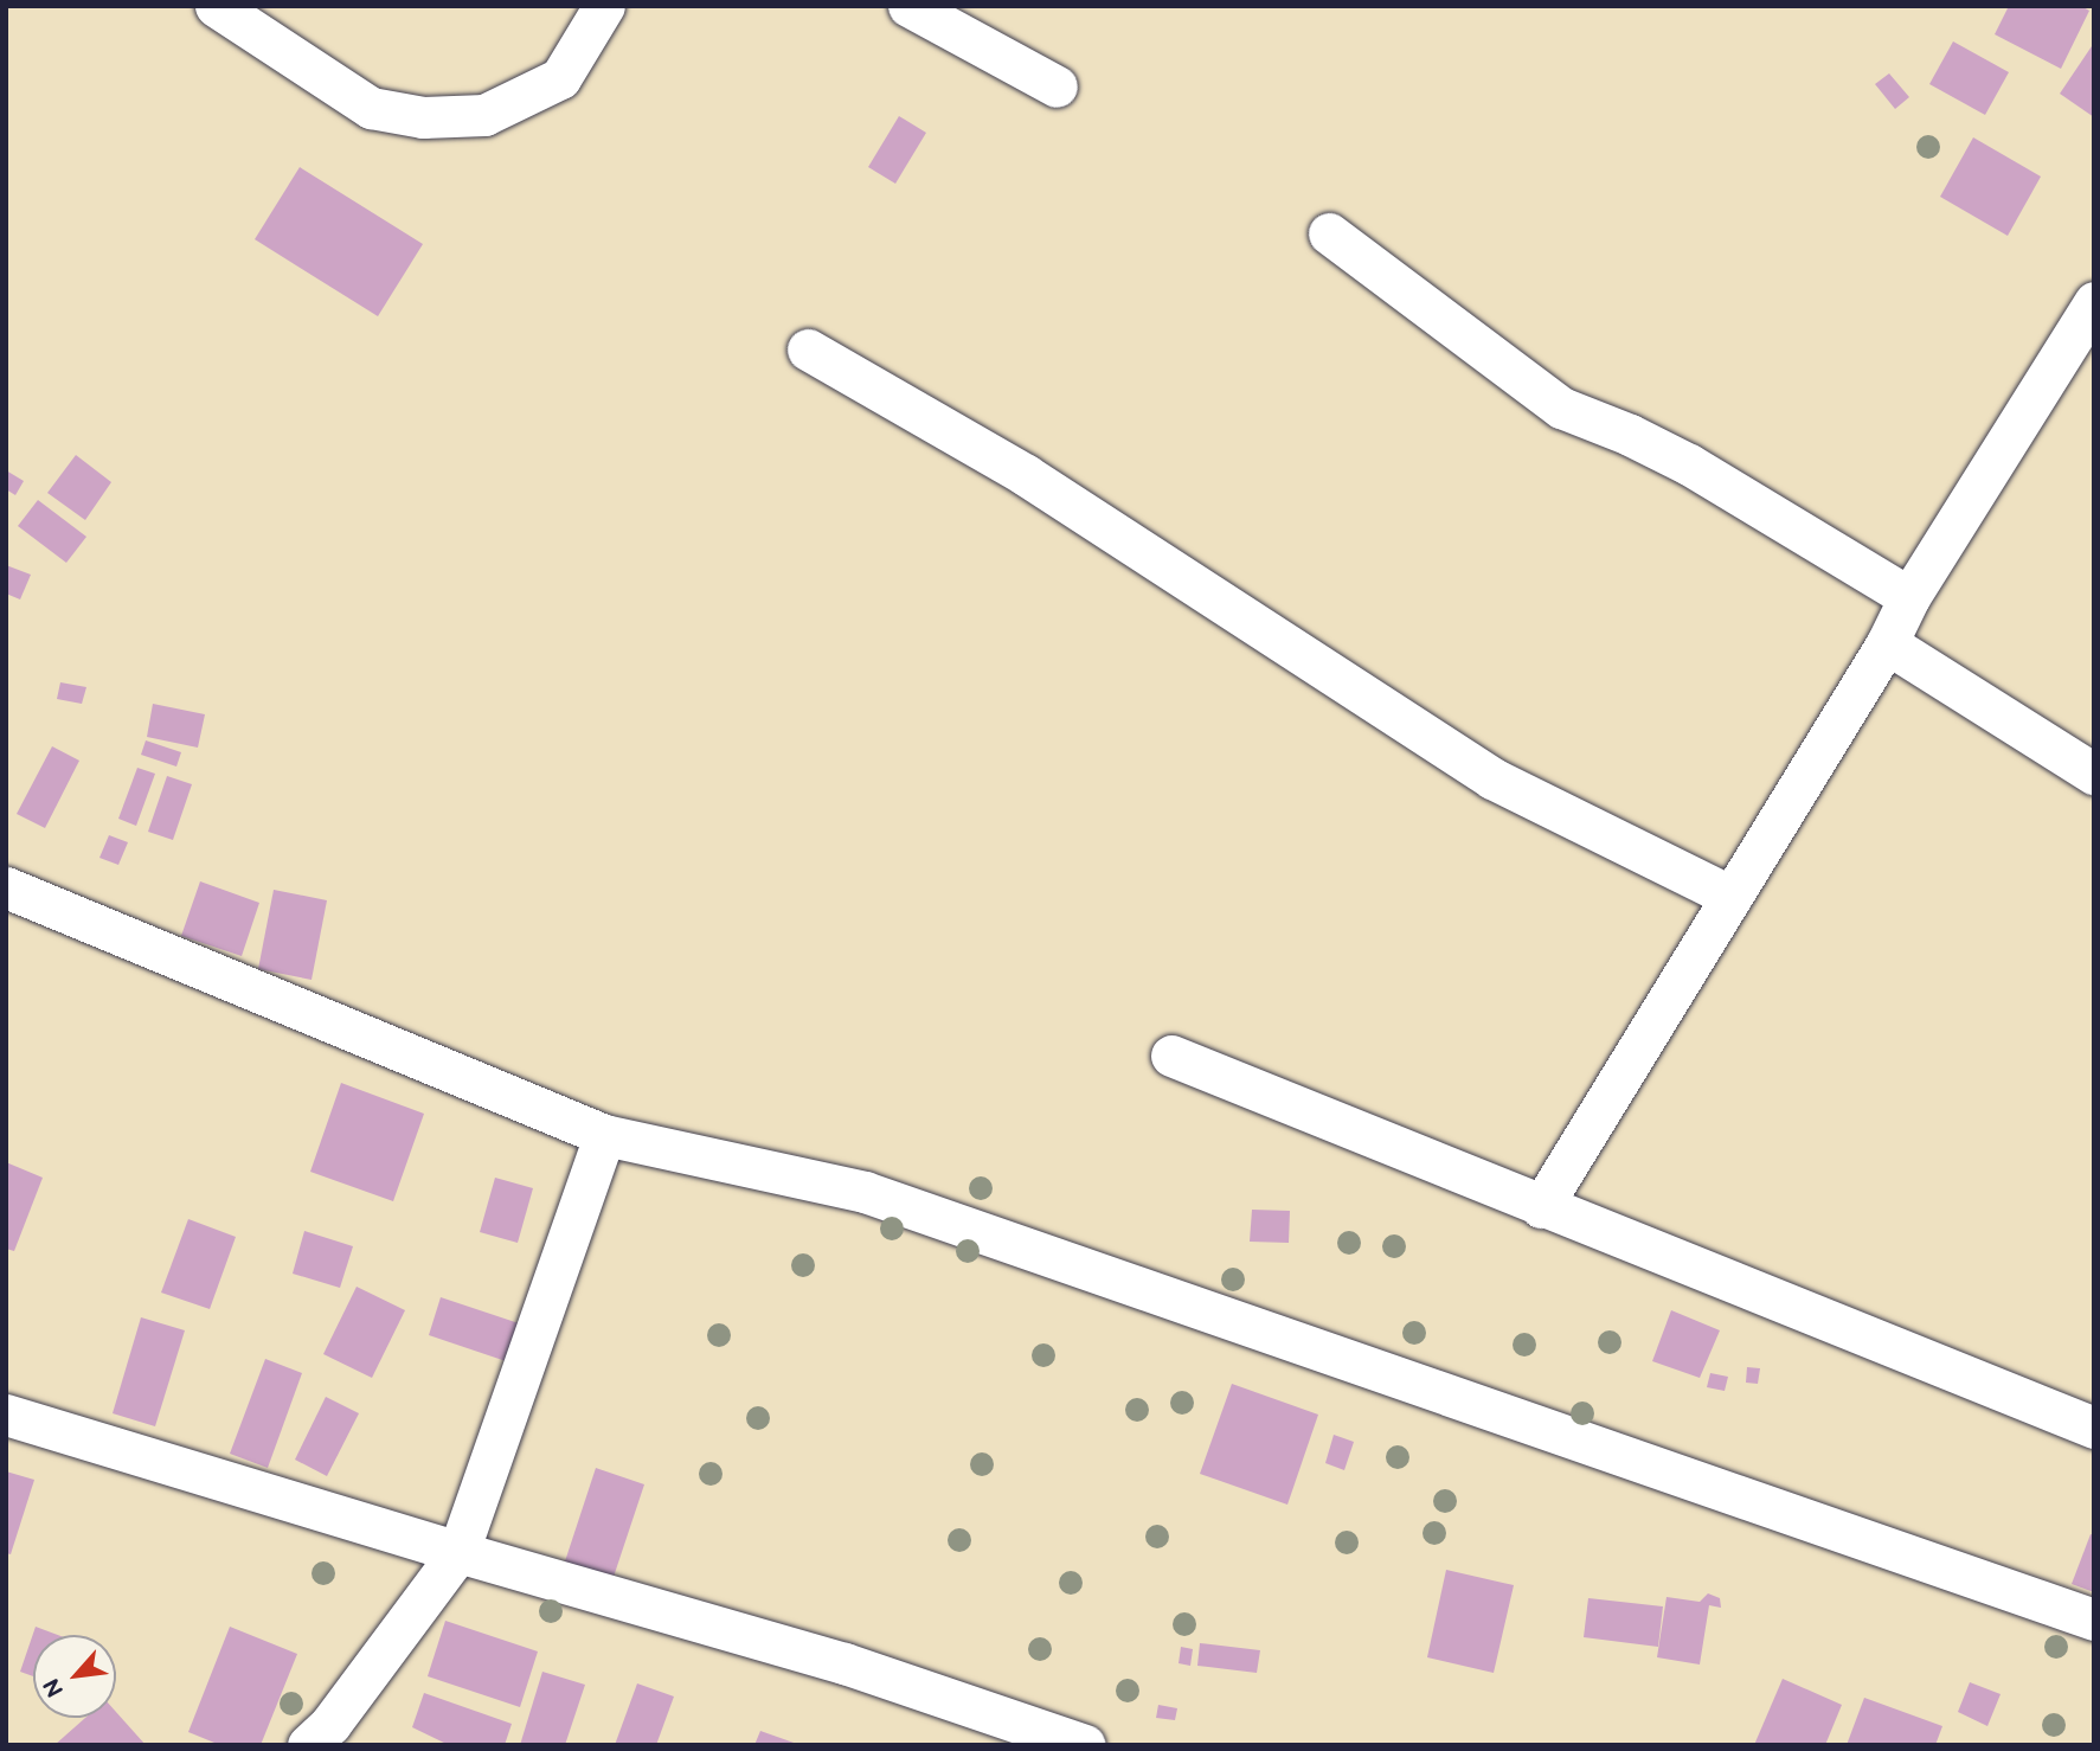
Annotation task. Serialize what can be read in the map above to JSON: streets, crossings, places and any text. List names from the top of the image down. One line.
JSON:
{"north":"bottom left"}
